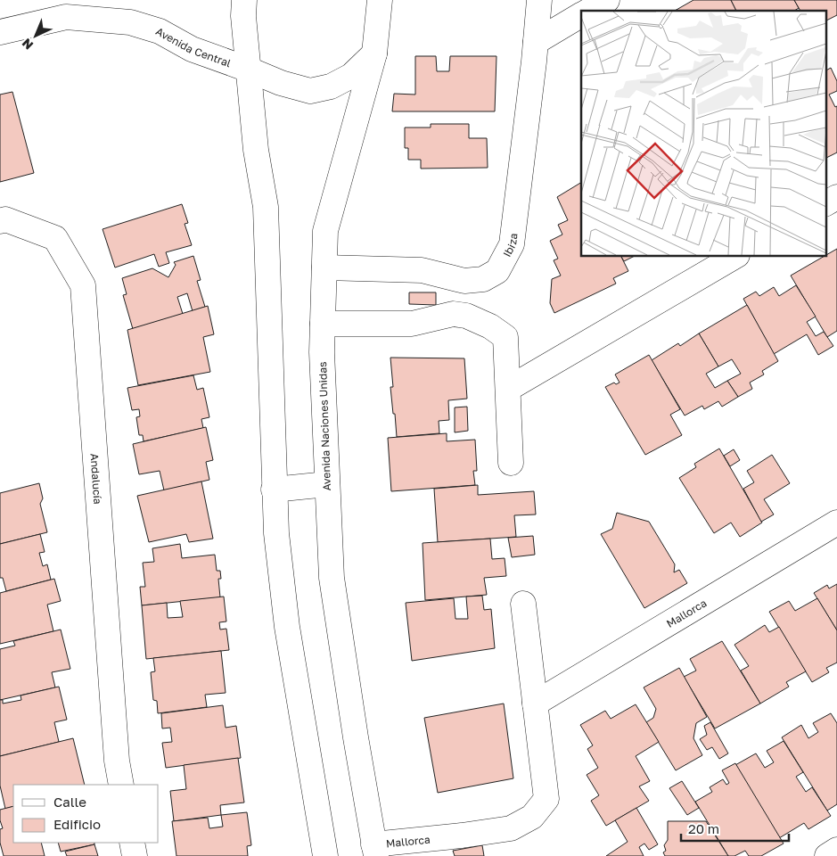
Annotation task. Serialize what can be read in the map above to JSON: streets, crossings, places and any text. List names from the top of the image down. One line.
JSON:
{"streets":{"street":["Avenida Central","Ibiza","Avenida Naciones Unidas","Andalucía","Mallorca"]},"crossings":[["Avenida Central","Avenida Naciones Unidas"],["Ibiza","Avenida Naciones Unidas"],["Avenida Naciones Unidas","Mallorca"]],"legend":["Calle","Edificio"],"scale_bar":"20 m","north":"bottom left"}
